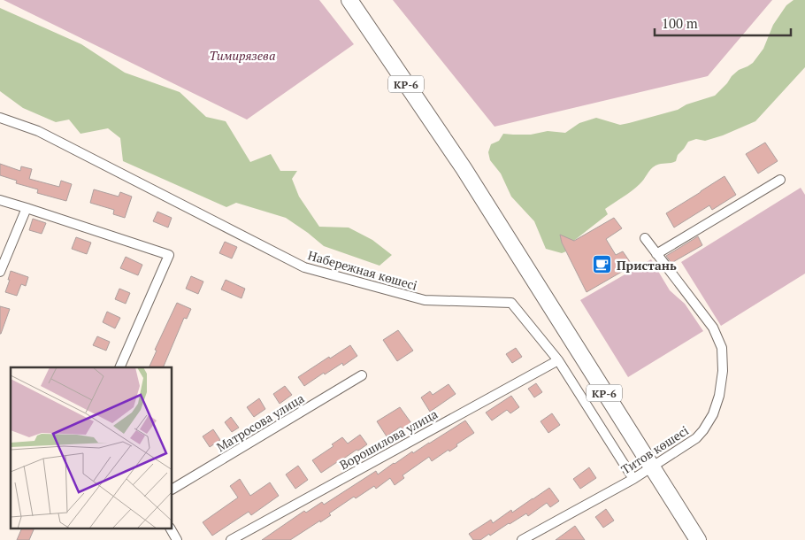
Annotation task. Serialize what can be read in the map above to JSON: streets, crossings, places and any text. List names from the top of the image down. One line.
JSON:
{"streets":{"highway":["KP-6"],"street":["Набережная көшесі","Матросова улица","Ворошилова улица","Титов көшесі"]},"crossings":[["KP-6","Титов көшесі"],["Набережная көшесі","Ворошилова улица"],["Набережная көшесі","Титов көшесі"]],"parks":["Тимирязева"],"places":{"cafe":["Пристань"]},"scale_bar":"100 m"}
